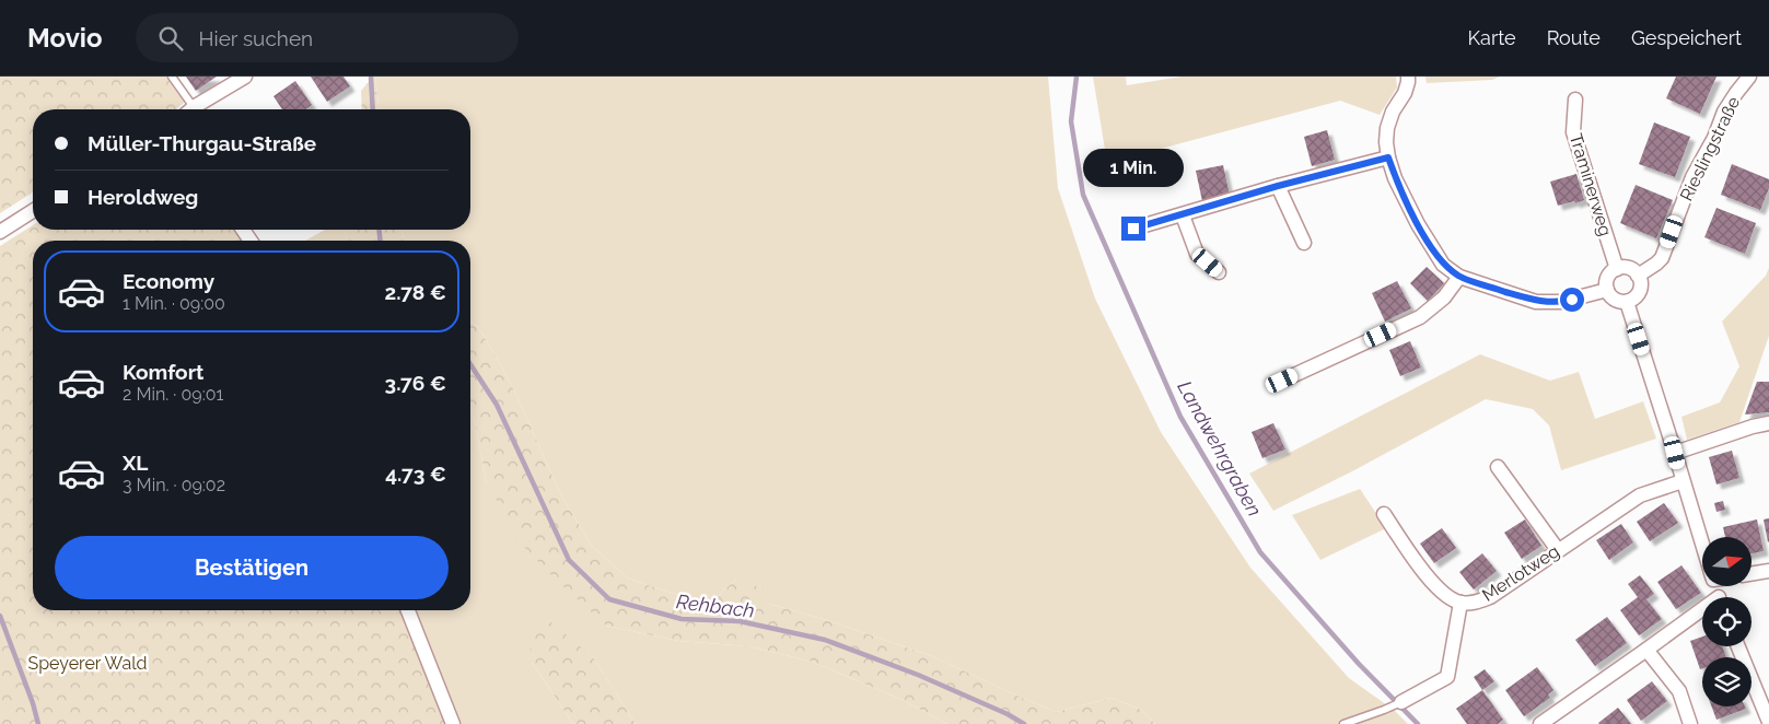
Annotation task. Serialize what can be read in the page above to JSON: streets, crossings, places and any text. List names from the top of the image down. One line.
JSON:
{"streets":{"street":["Rieslingstraße","Traminerweg","Merlotweg"]},"crossings":[["Rieslingstraße","Traminerweg"]],"water":["Landwehrgraben","Rehbach"],"parks":["Speyerer Wald"],"north":"right","page":{"header":"Movio","search":"Hier suchen","nav":["Karte","Route","Gespeichert"],"banner":["Müller-Thurgau-Straße","Heroldweg"],"bubble":"1 Min.","list":[{"name":"Economy","note":"1 Min. · 09:00","value":"2.78 €"},{"name":"Komfort","note":"2 Min. · 09:01","value":"3.76 €"},{"name":"XL","note":"3 Min. · 09:02","value":"4.73 €"}],"buttons":"Bestätigen"}}
